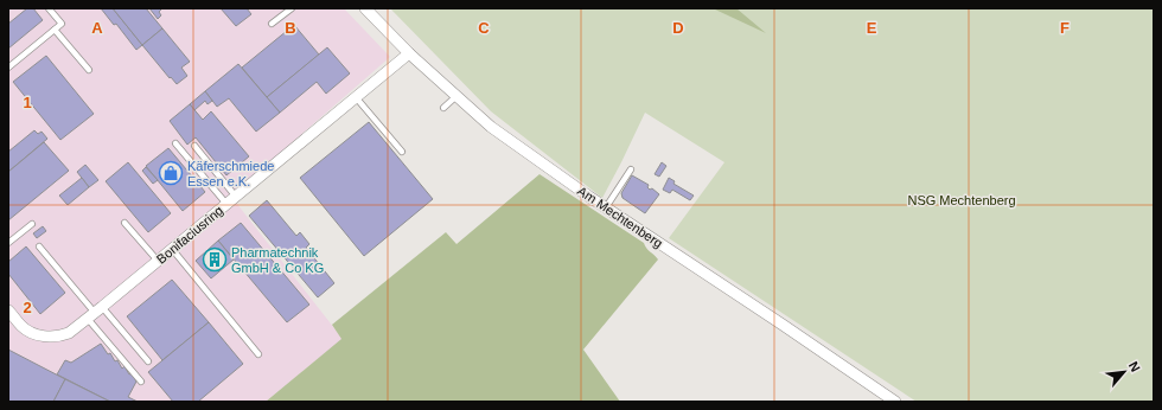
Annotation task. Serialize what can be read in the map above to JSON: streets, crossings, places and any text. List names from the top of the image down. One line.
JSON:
{"streets":{"street":["Am Mechtenberg","Bonifaciusring"]},"crossings":[["Am Mechtenberg","Bonifaciusring"]],"parks":["NSG Mechtenberg"],"places":{"shop":["Käferschmiede Essen e.K."],"building":["Pharmatechnik GmbH & Co KG"]},"north":"top right","grid":{"columns":["A","B","C","D","E","F"],"rows":["1","2"]}}
